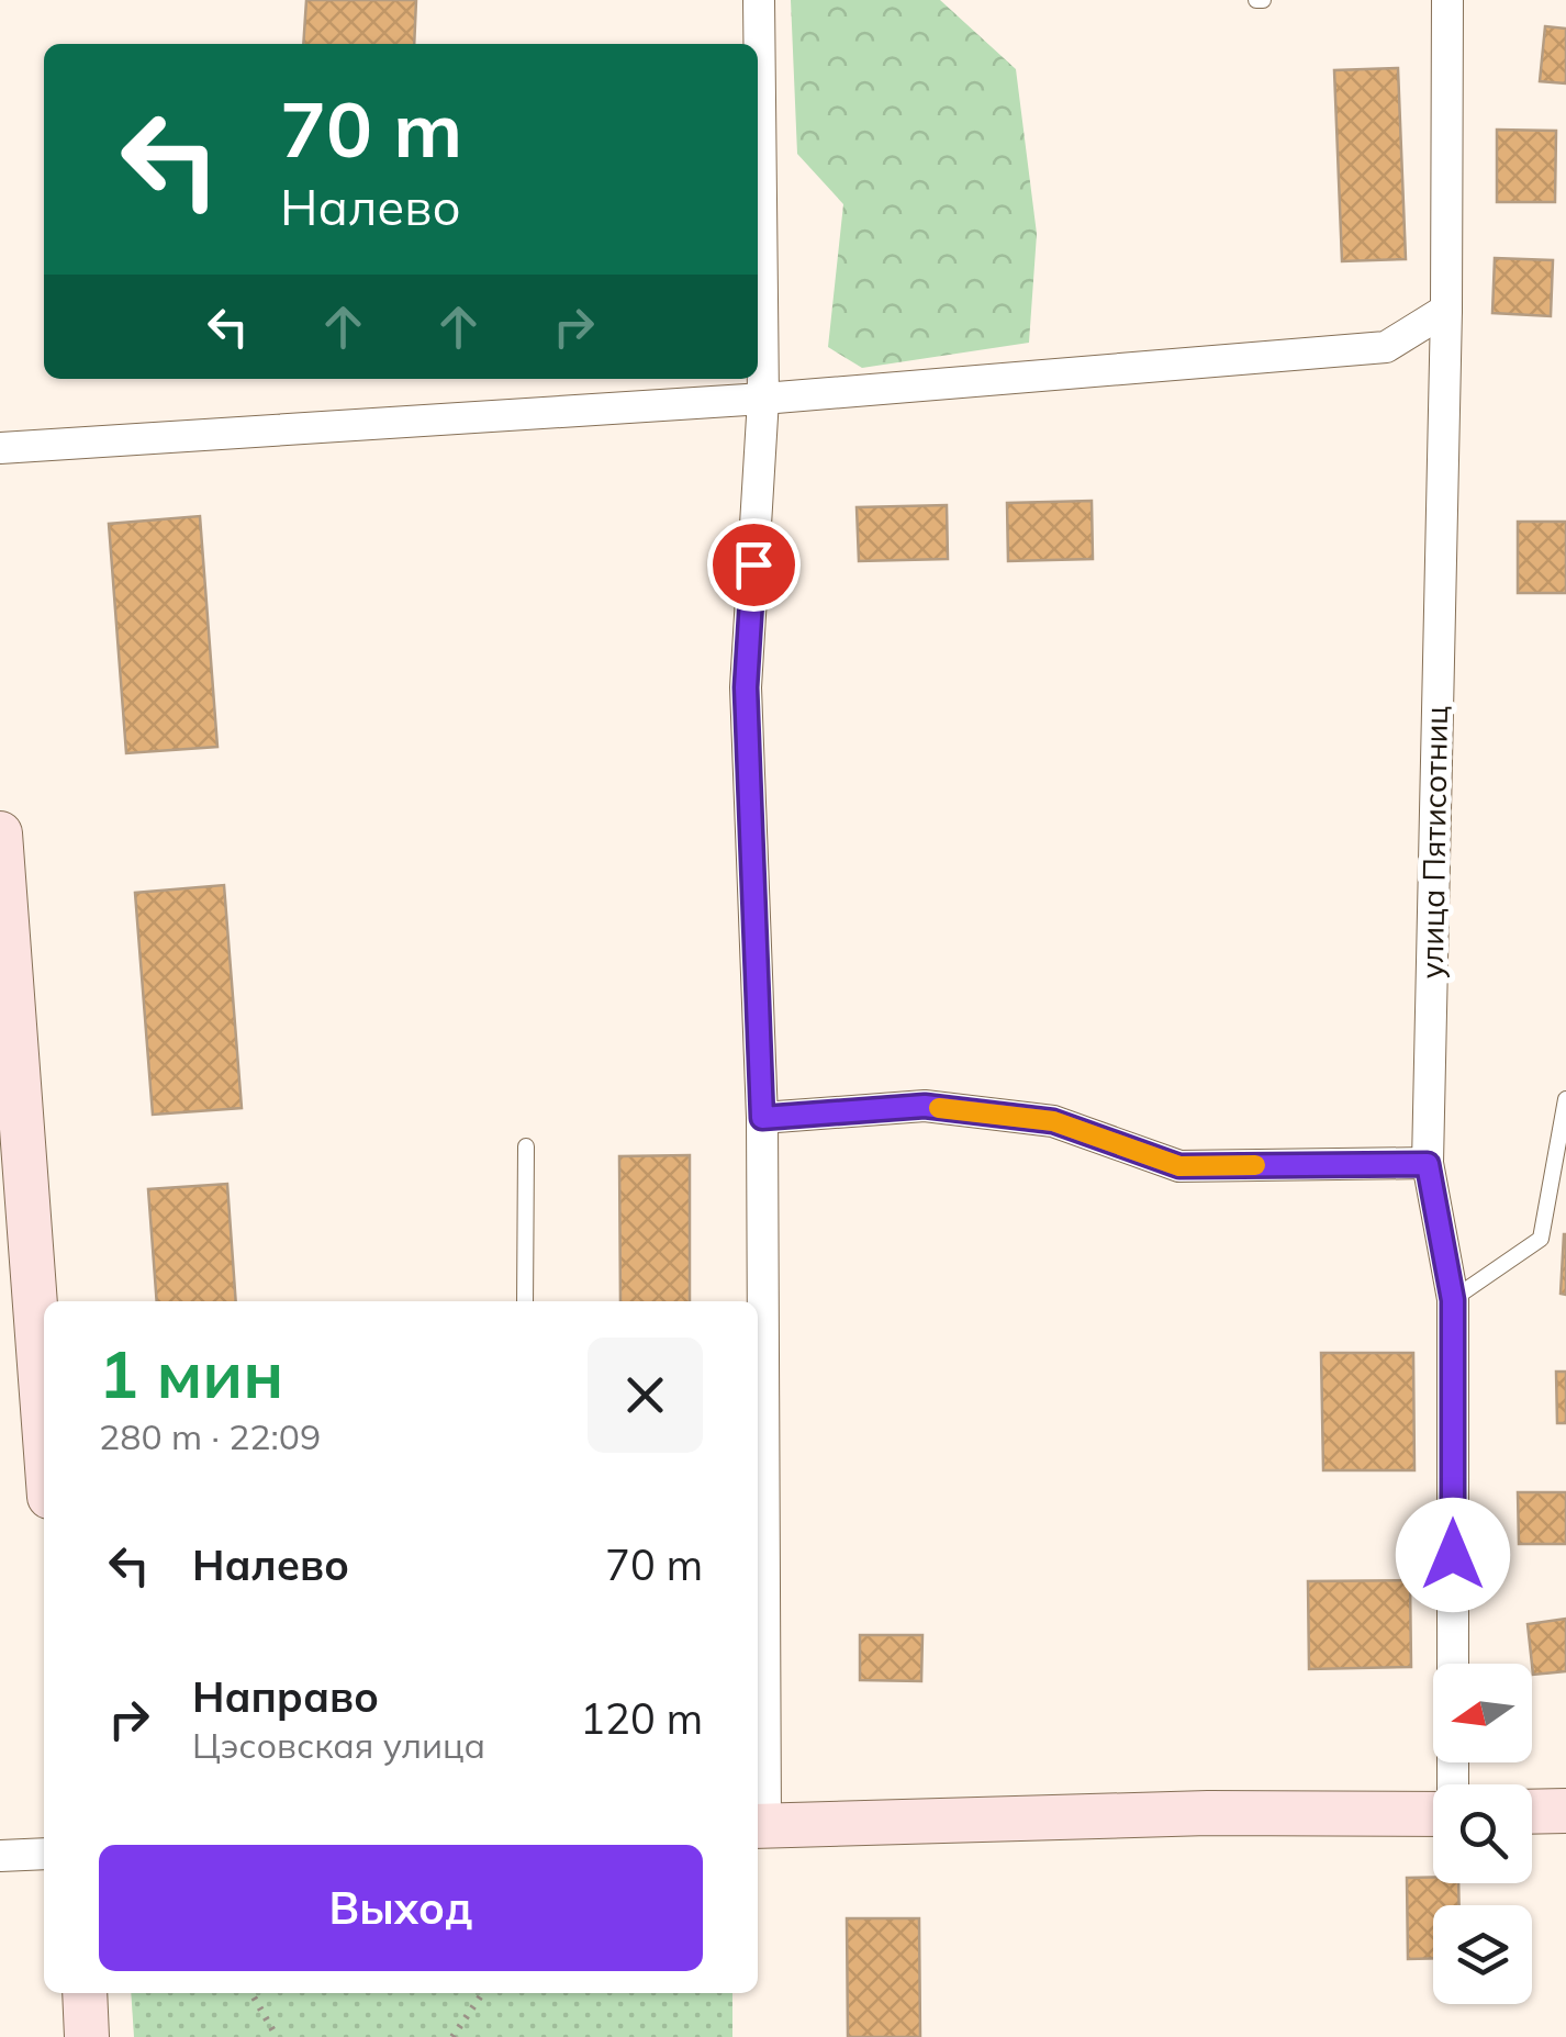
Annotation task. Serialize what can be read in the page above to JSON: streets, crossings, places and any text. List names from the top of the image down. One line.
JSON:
{"streets":{"street":["улица Пятисотниц"]},"north":"left","page":{"turn":["70 m","Налево"],"heading":["1 мин","280 m · 22:09"],"list":[{"name":"Налево","value":"70 m"},{"name":"Направо","note":"Цэсовская улица","value":"120 m"}],"buttons":"Выход"}}
